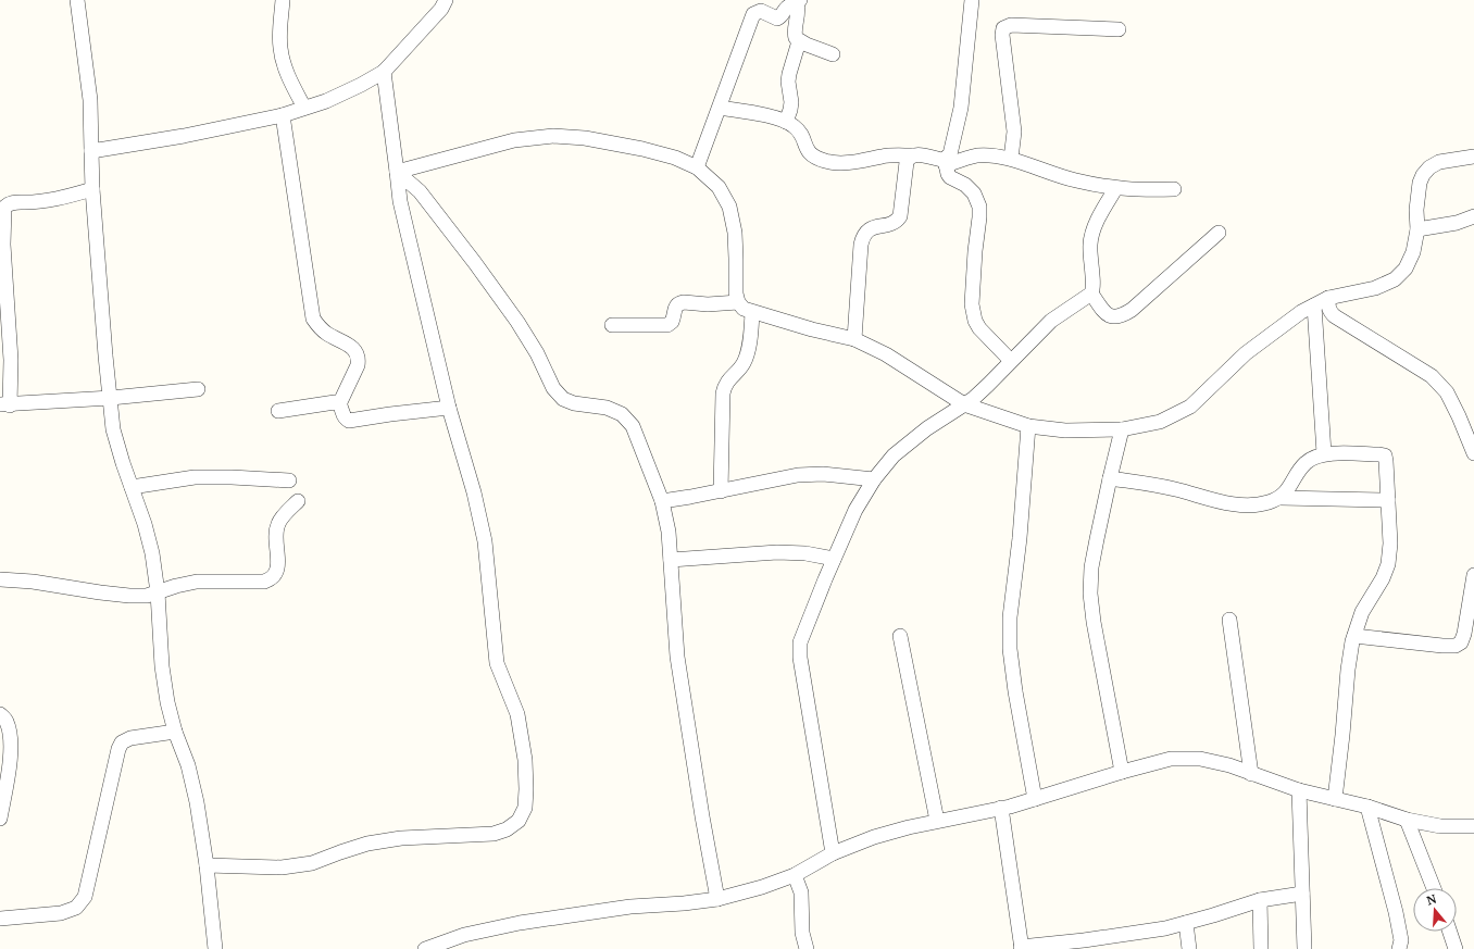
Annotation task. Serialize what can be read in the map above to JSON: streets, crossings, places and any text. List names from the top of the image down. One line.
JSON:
{"north":"top"}
